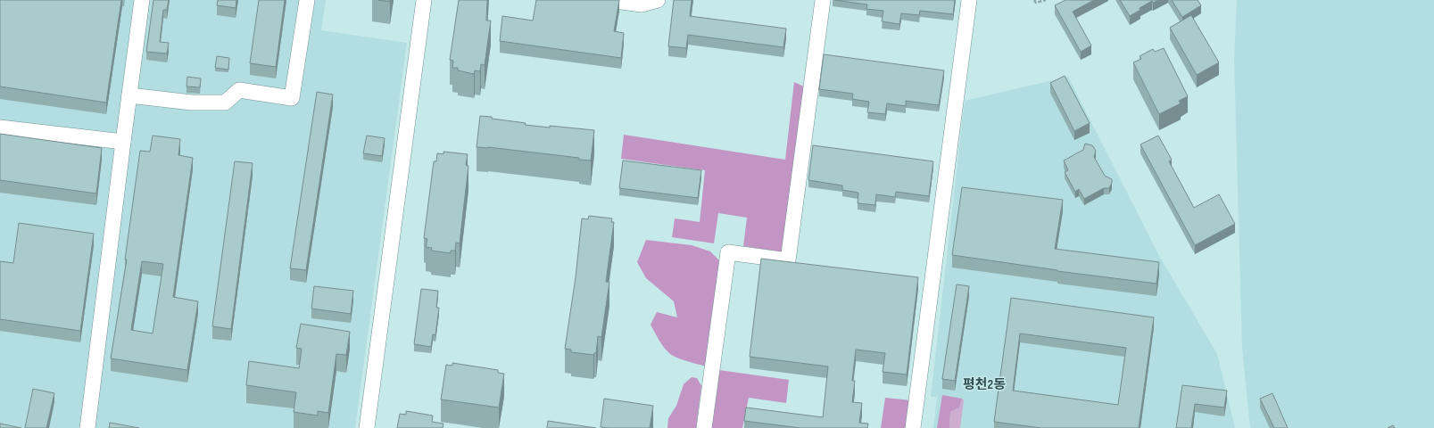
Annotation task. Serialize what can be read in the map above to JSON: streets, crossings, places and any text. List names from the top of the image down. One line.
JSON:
{"districts":["평천2동"]}
